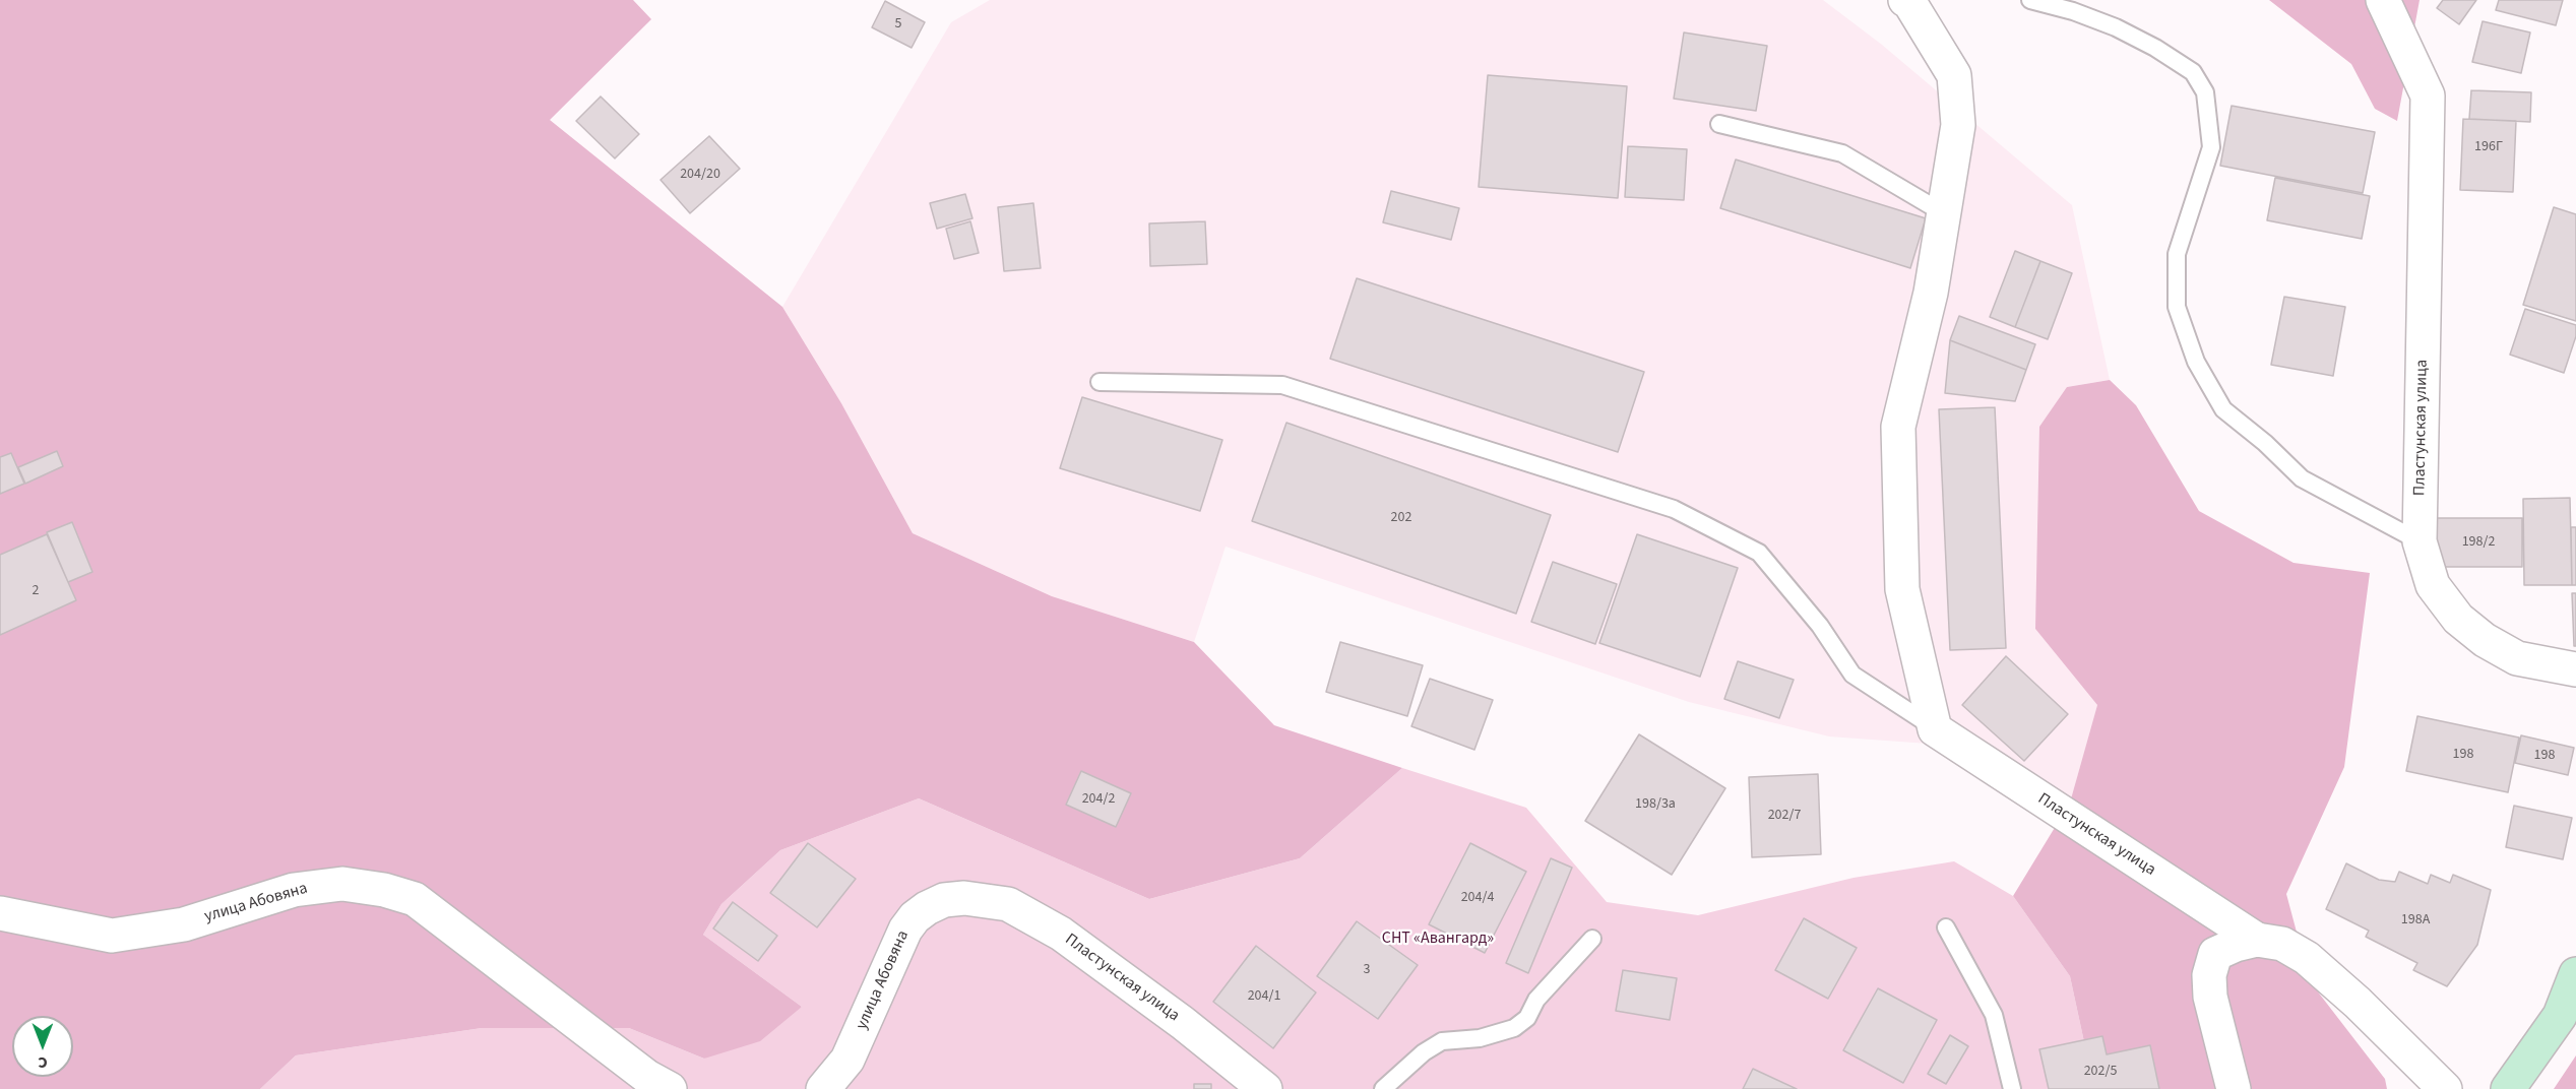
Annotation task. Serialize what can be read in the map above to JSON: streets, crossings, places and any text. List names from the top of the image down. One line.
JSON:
{"streets":{"street":["Пластунская улица","улица Абовяна"]},"crossings":[["Пластунская улица","улица Абовяна"]],"parks":["СНТ «Авангард»"],"house_numbers":["5","196Г","204/20","202","198/2","2","198","198","204/2","198/3а","202/7","204/4","198А","3","204/1","202/5"],"north":"bottom"}
